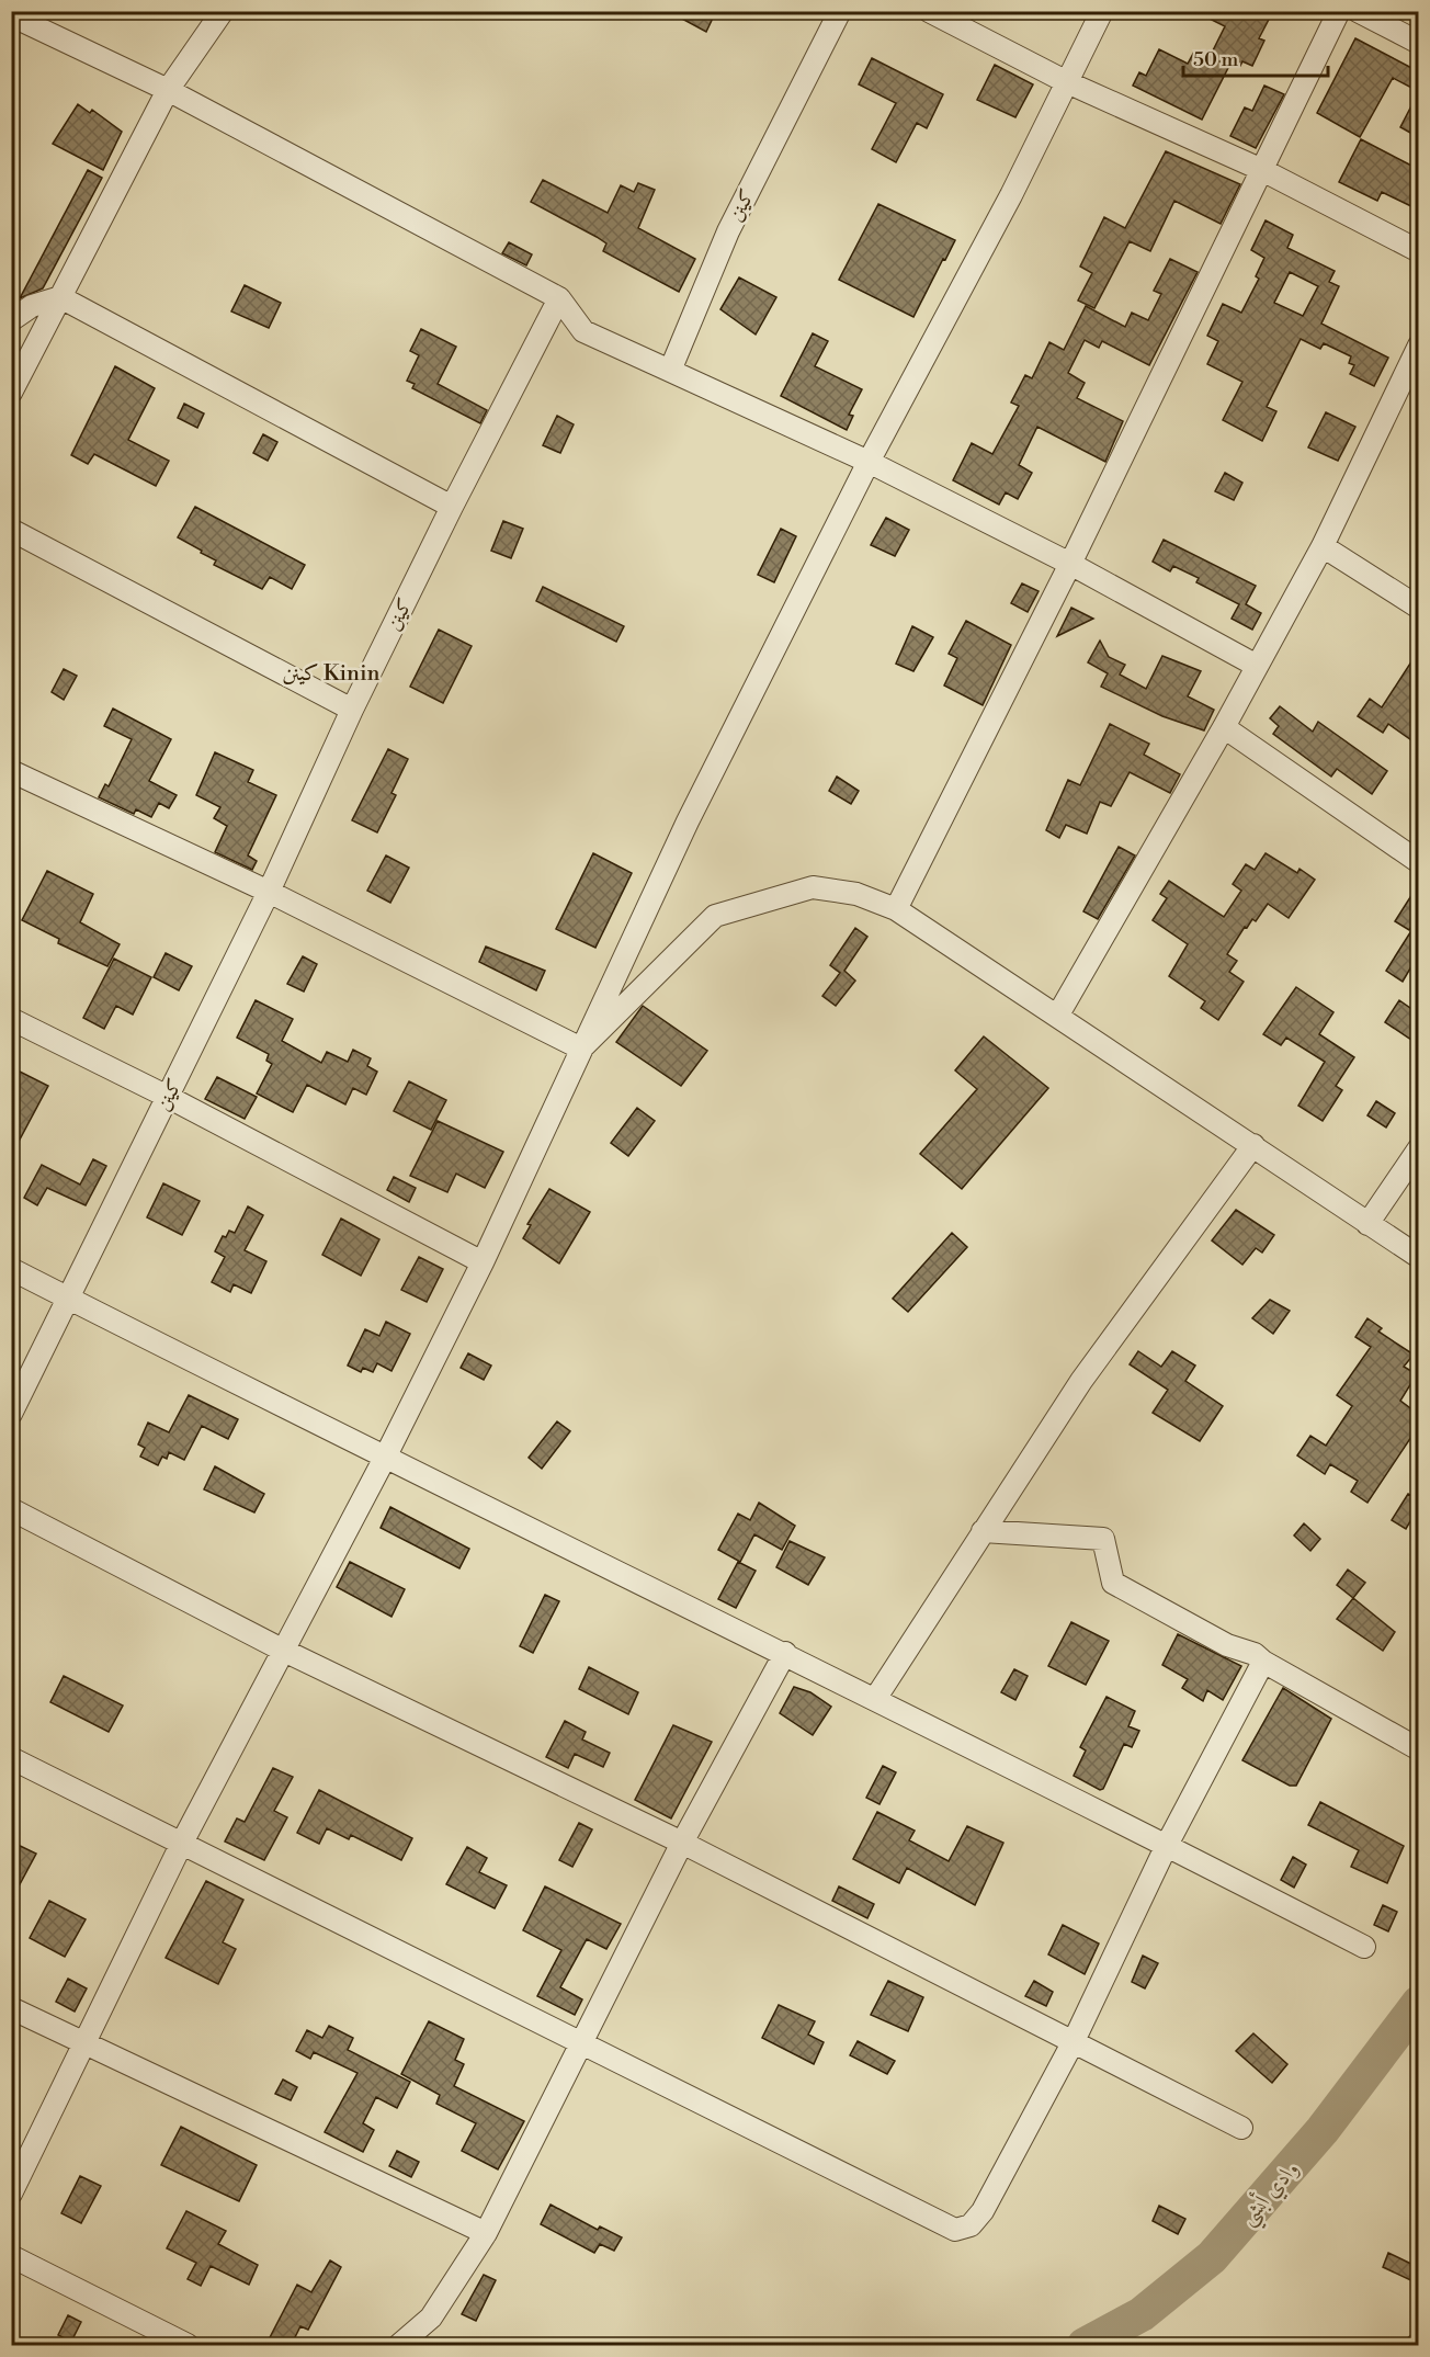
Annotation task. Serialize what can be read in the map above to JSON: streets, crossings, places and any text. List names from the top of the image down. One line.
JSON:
{"streets":{"street":["كينن"]},"districts":["كينن Kinin"],"water":["وادي أبشي"],"scale_bar":"50 m"}
